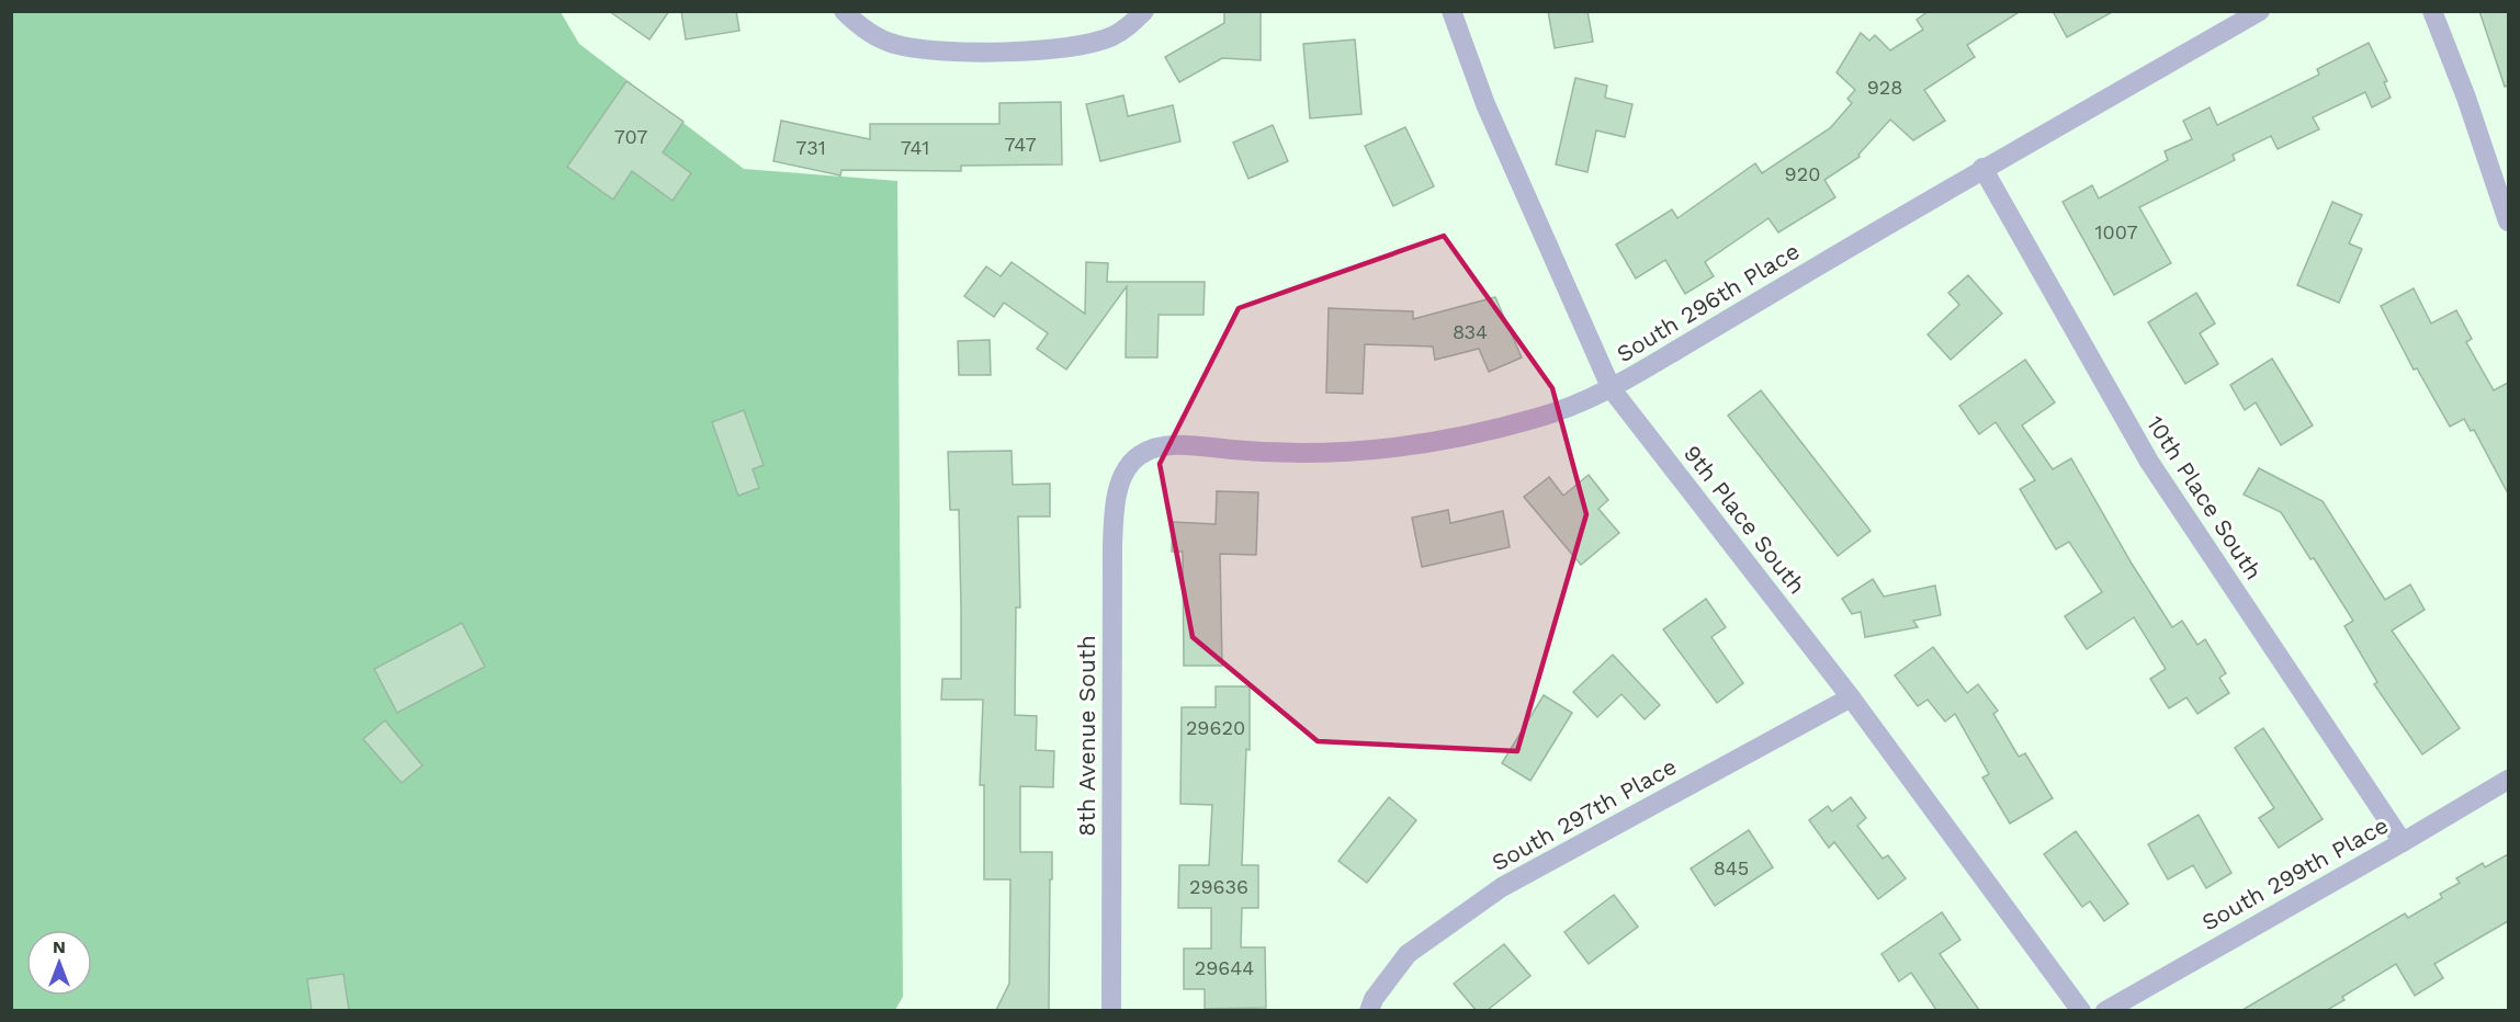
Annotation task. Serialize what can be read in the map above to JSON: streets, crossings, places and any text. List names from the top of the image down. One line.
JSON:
{"streets":{"street":["South 296th Place","10th Place South","9th Place South","8th Avenue South","South 297th Place","South 299th Place"]},"crossings":[["South 296th Place","10th Place South"],["South 296th Place","9th Place South"],["South 296th Place","8th Avenue South"],["10th Place South","South 299th Place"],["9th Place South","South 297th Place"]],"house_numbers":["928","707","747","731","741","920","1007","834","29620","845","29636","29644"],"north":"top"}
